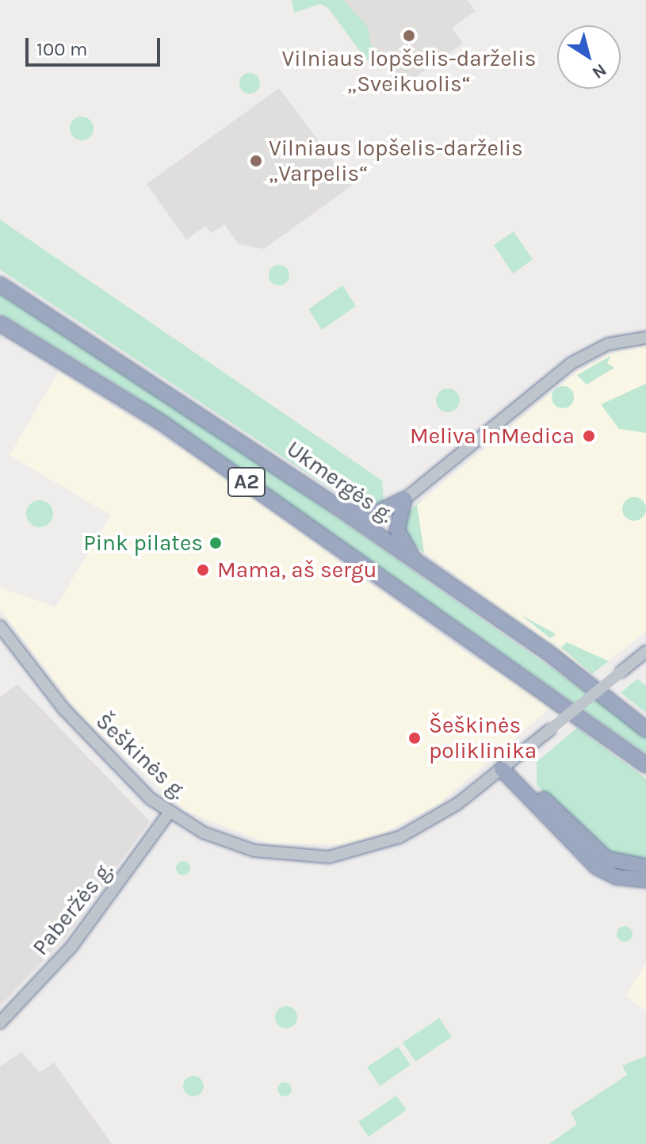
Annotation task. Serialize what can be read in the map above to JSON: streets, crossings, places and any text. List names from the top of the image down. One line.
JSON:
{"streets":{"highway":["A2","Ukmergės g."],"street":["Šeškinės g.","Paberžės g."]},"crossings":[["Šeškinės g.","Paberžės g."]],"places":["Vilniaus lopšelis-darželis „Sveikuolis“","Vilniaus lopšelis-darželis „Varpelis“","Meliva InMedica","Pink pilates","Mama, aš sergu","Šeškinės poliklinika"],"scale_bar":"100 m","north":"bottom right"}
